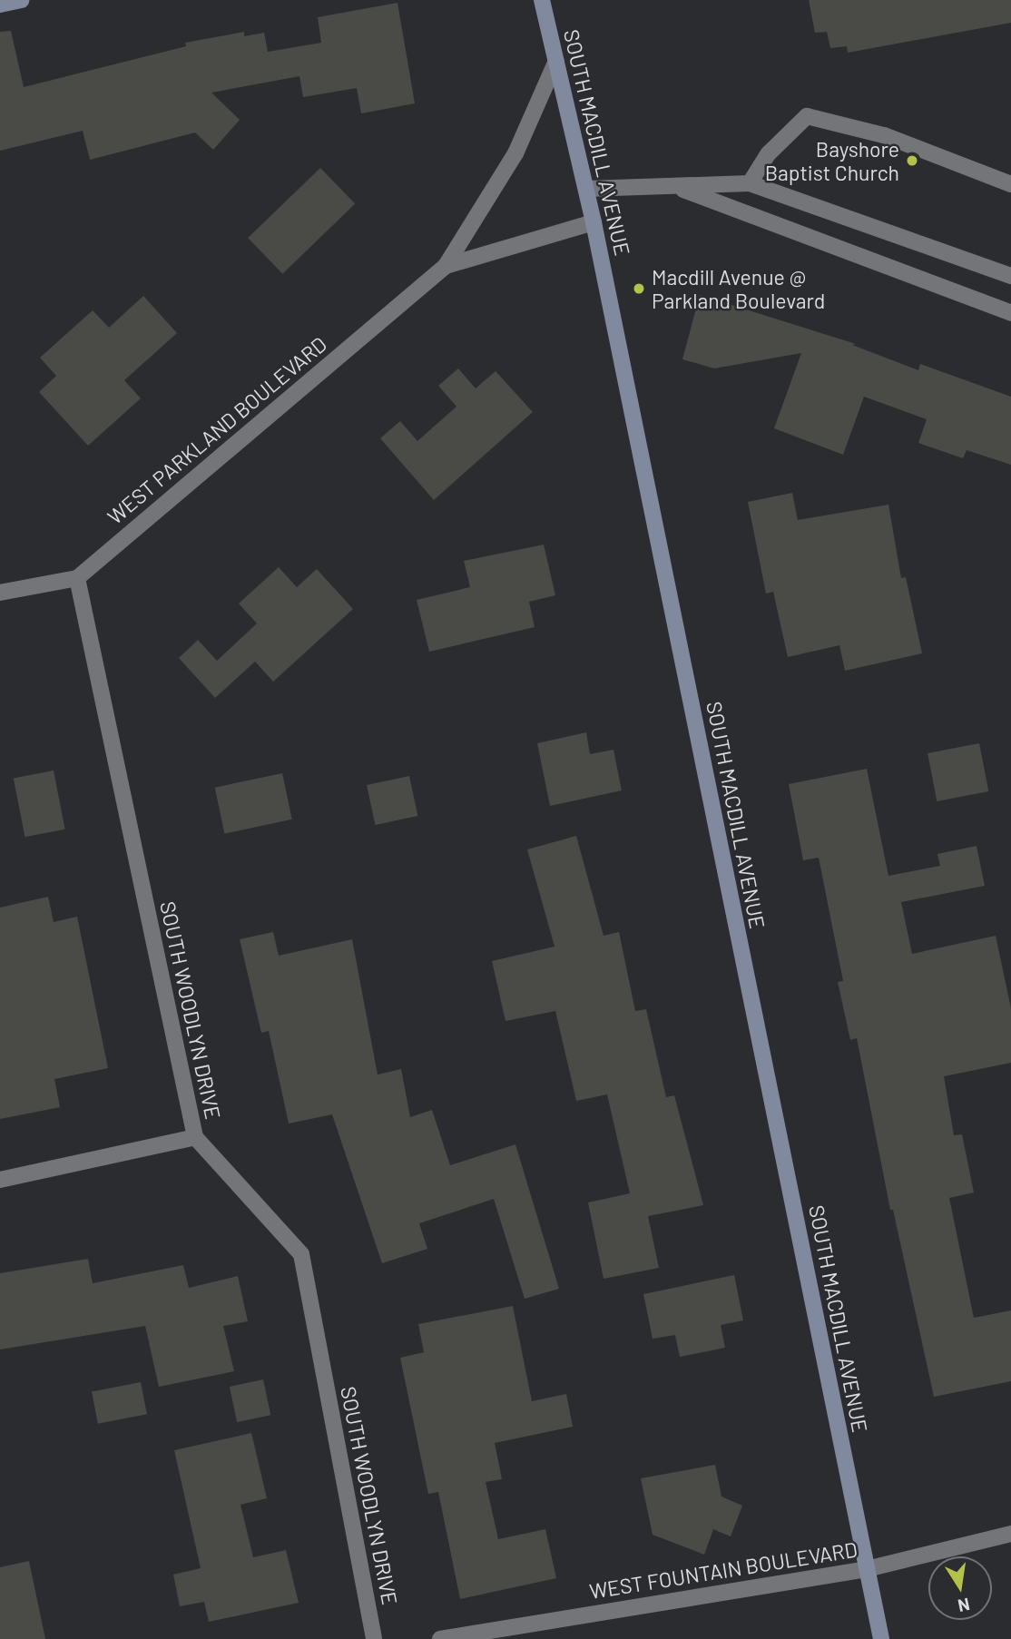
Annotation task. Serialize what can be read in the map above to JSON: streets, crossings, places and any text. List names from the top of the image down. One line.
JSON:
{"streets":{"street":["SOUTH MACDILL AVENUE","WEST PARKLAND BOULEVARD","SOUTH WOODLYN DRIVE","WEST FOUNTAIN BOULEVARD"]},"crossings":[["SOUTH MACDILL AVENUE","WEST PARKLAND BOULEVARD"],["SOUTH MACDILL AVENUE","WEST FOUNTAIN BOULEVARD"],["WEST PARKLAND BOULEVARD","SOUTH WOODLYN DRIVE"]],"places":["Bayshore Baptist Church","Macdill Avenue @ Parkland Boulevard"],"north":"bottom"}
